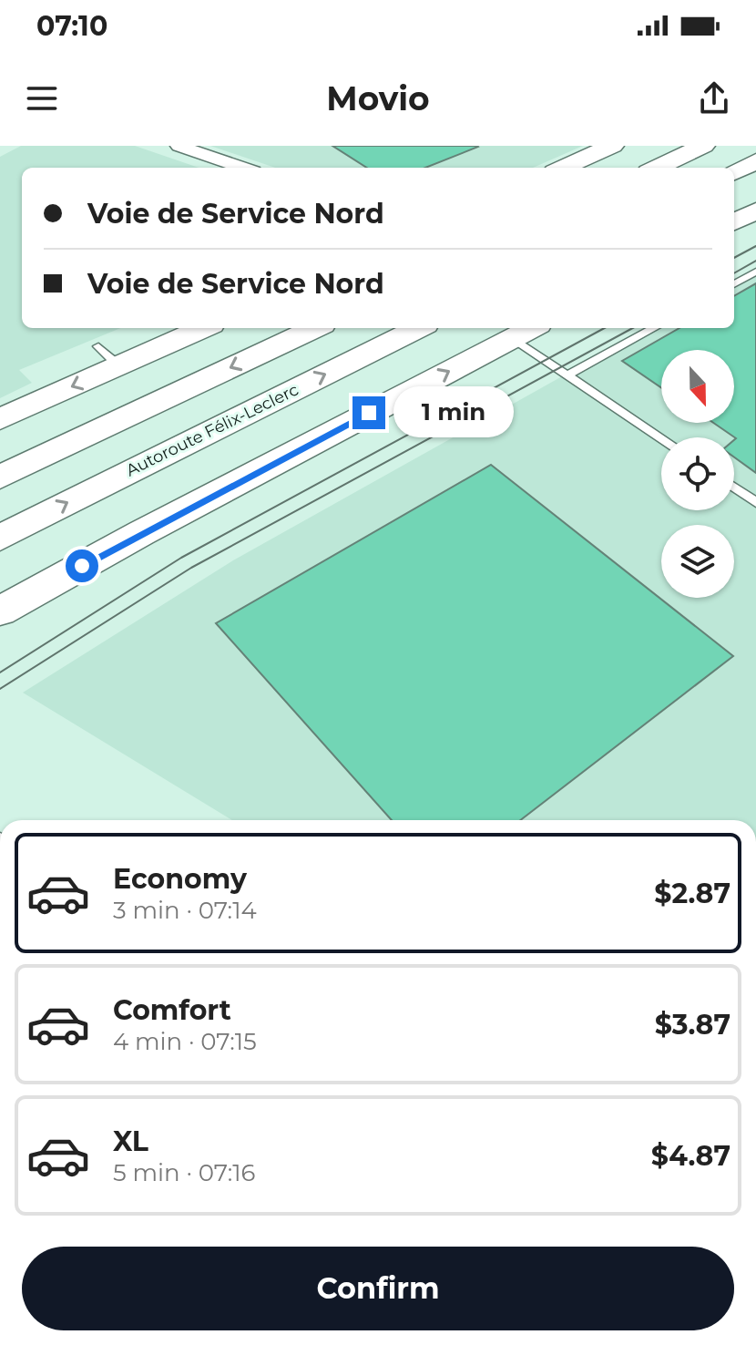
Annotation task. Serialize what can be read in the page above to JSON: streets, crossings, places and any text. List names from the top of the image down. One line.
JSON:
{"streets":{"main road":["Autoroute Félix-Leclerc"]},"north":"bottom","page":{"status":"07:10","header":"Movio","banner":["Voie de Service Nord","Voie de Service Nord"],"bubble":"1 min","list":[{"name":"Economy","note":"3 min · 07:14","value":"$2.87"},{"name":"Comfort","note":"4 min · 07:15","value":"$3.87"},{"name":"XL","note":"5 min · 07:16","value":"$4.87"}],"buttons":"Confirm"}}
